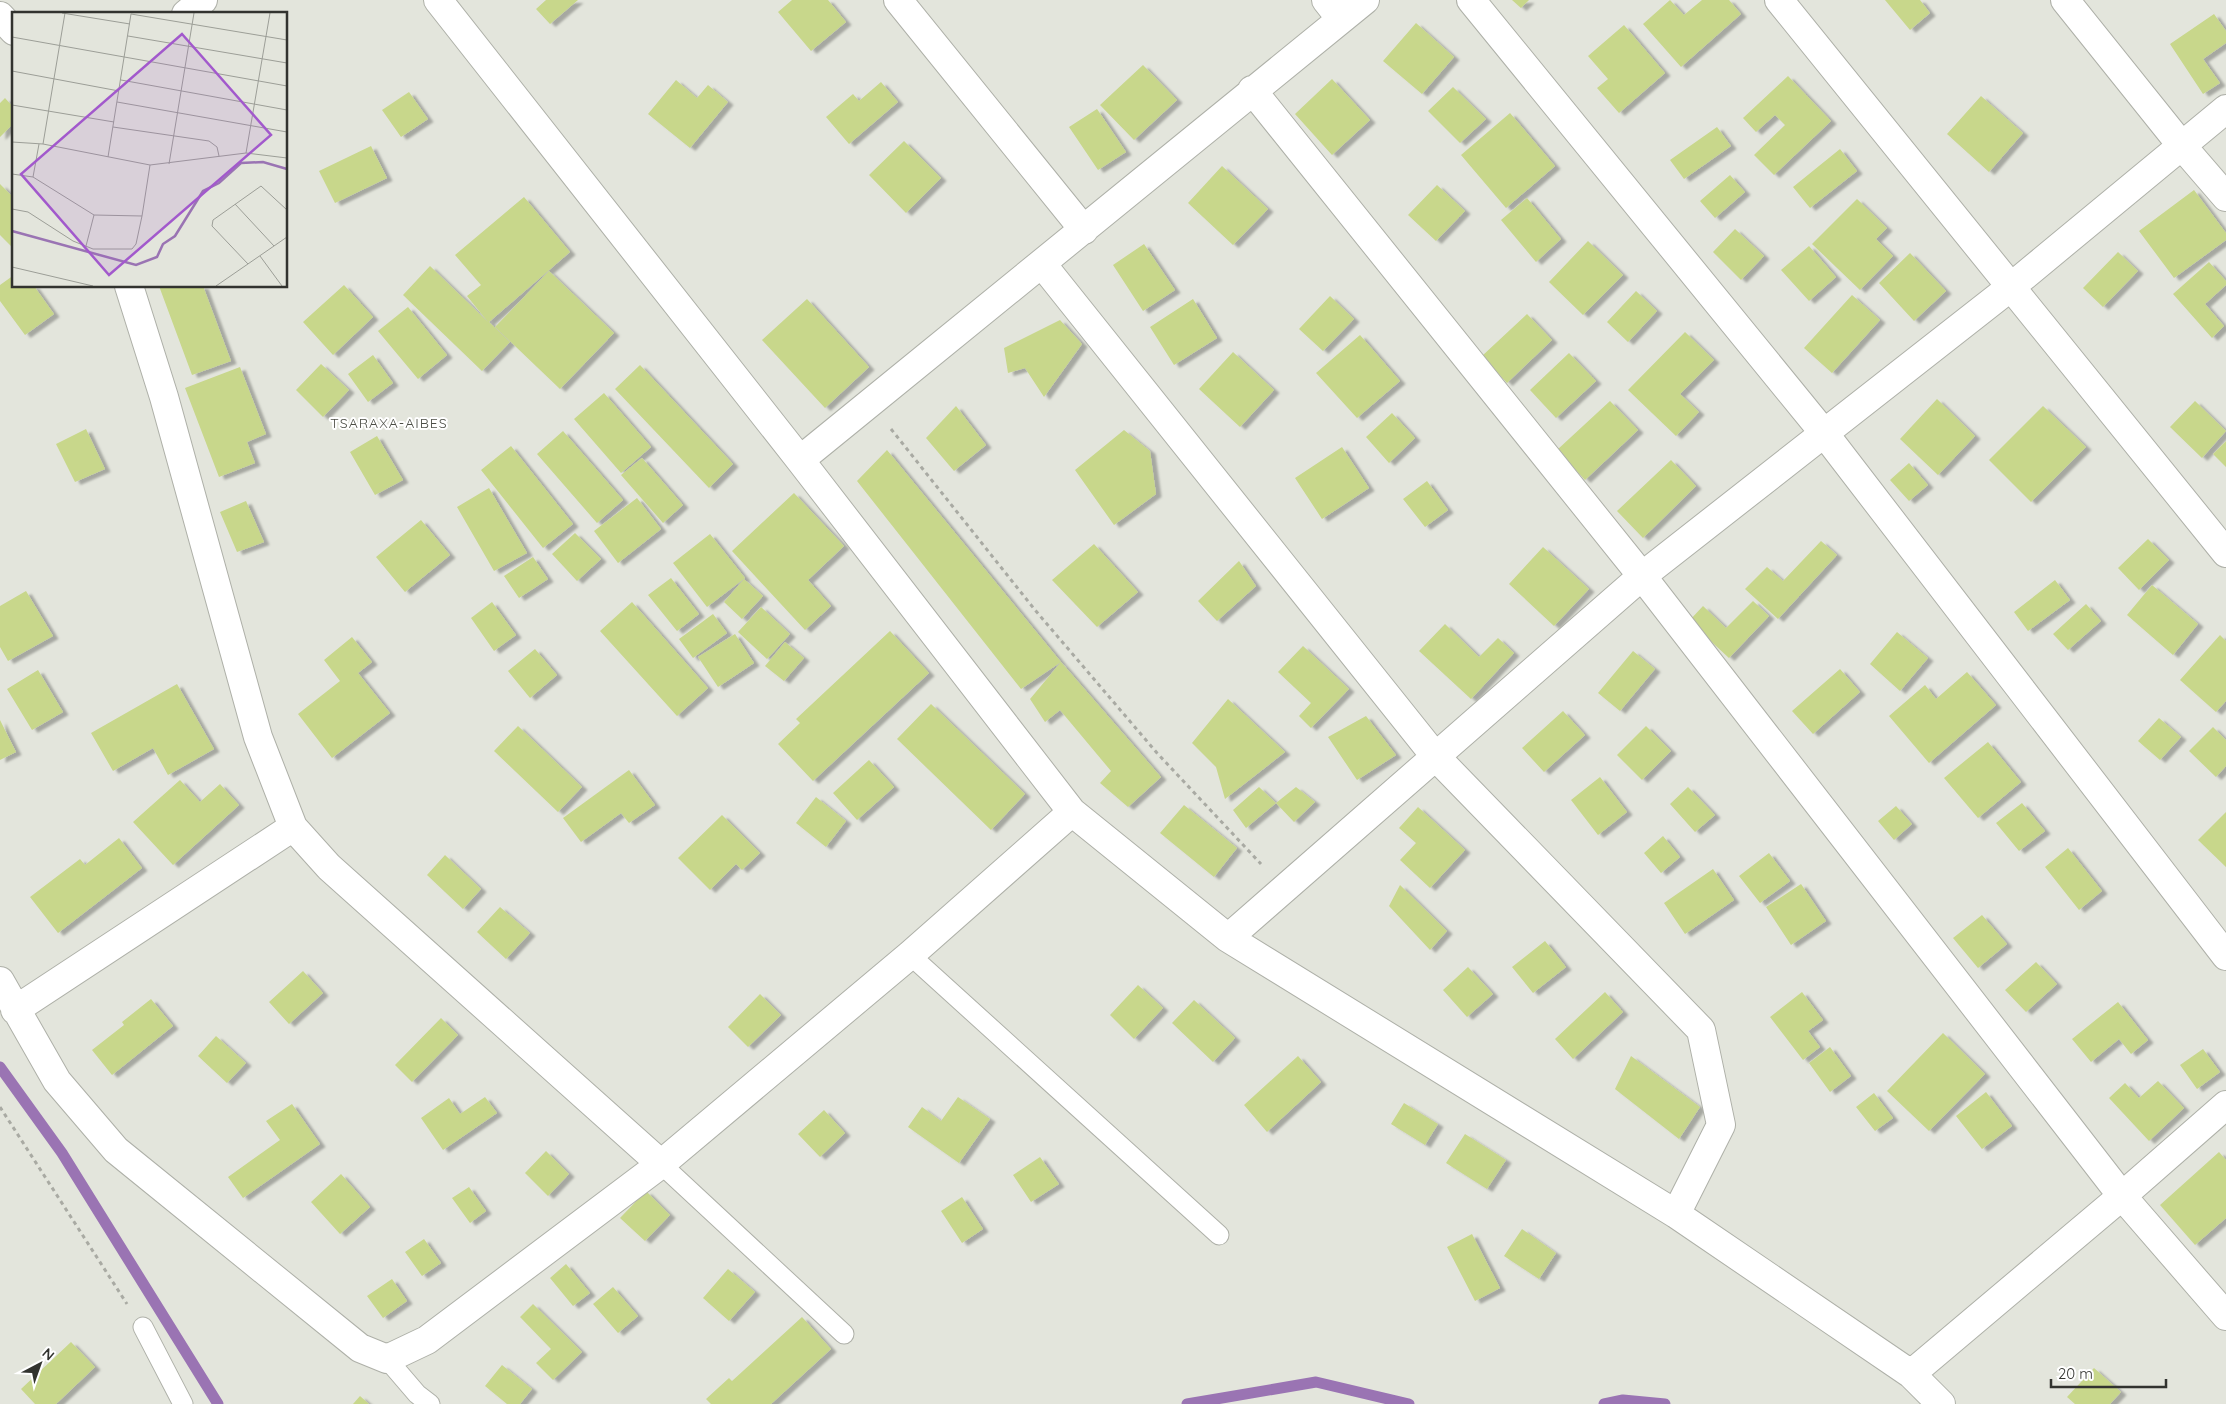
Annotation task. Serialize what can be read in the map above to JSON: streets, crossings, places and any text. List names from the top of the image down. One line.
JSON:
{"districts":["TSARAXA-AIBES"],"scale_bar":"20 m","north":"top right"}
